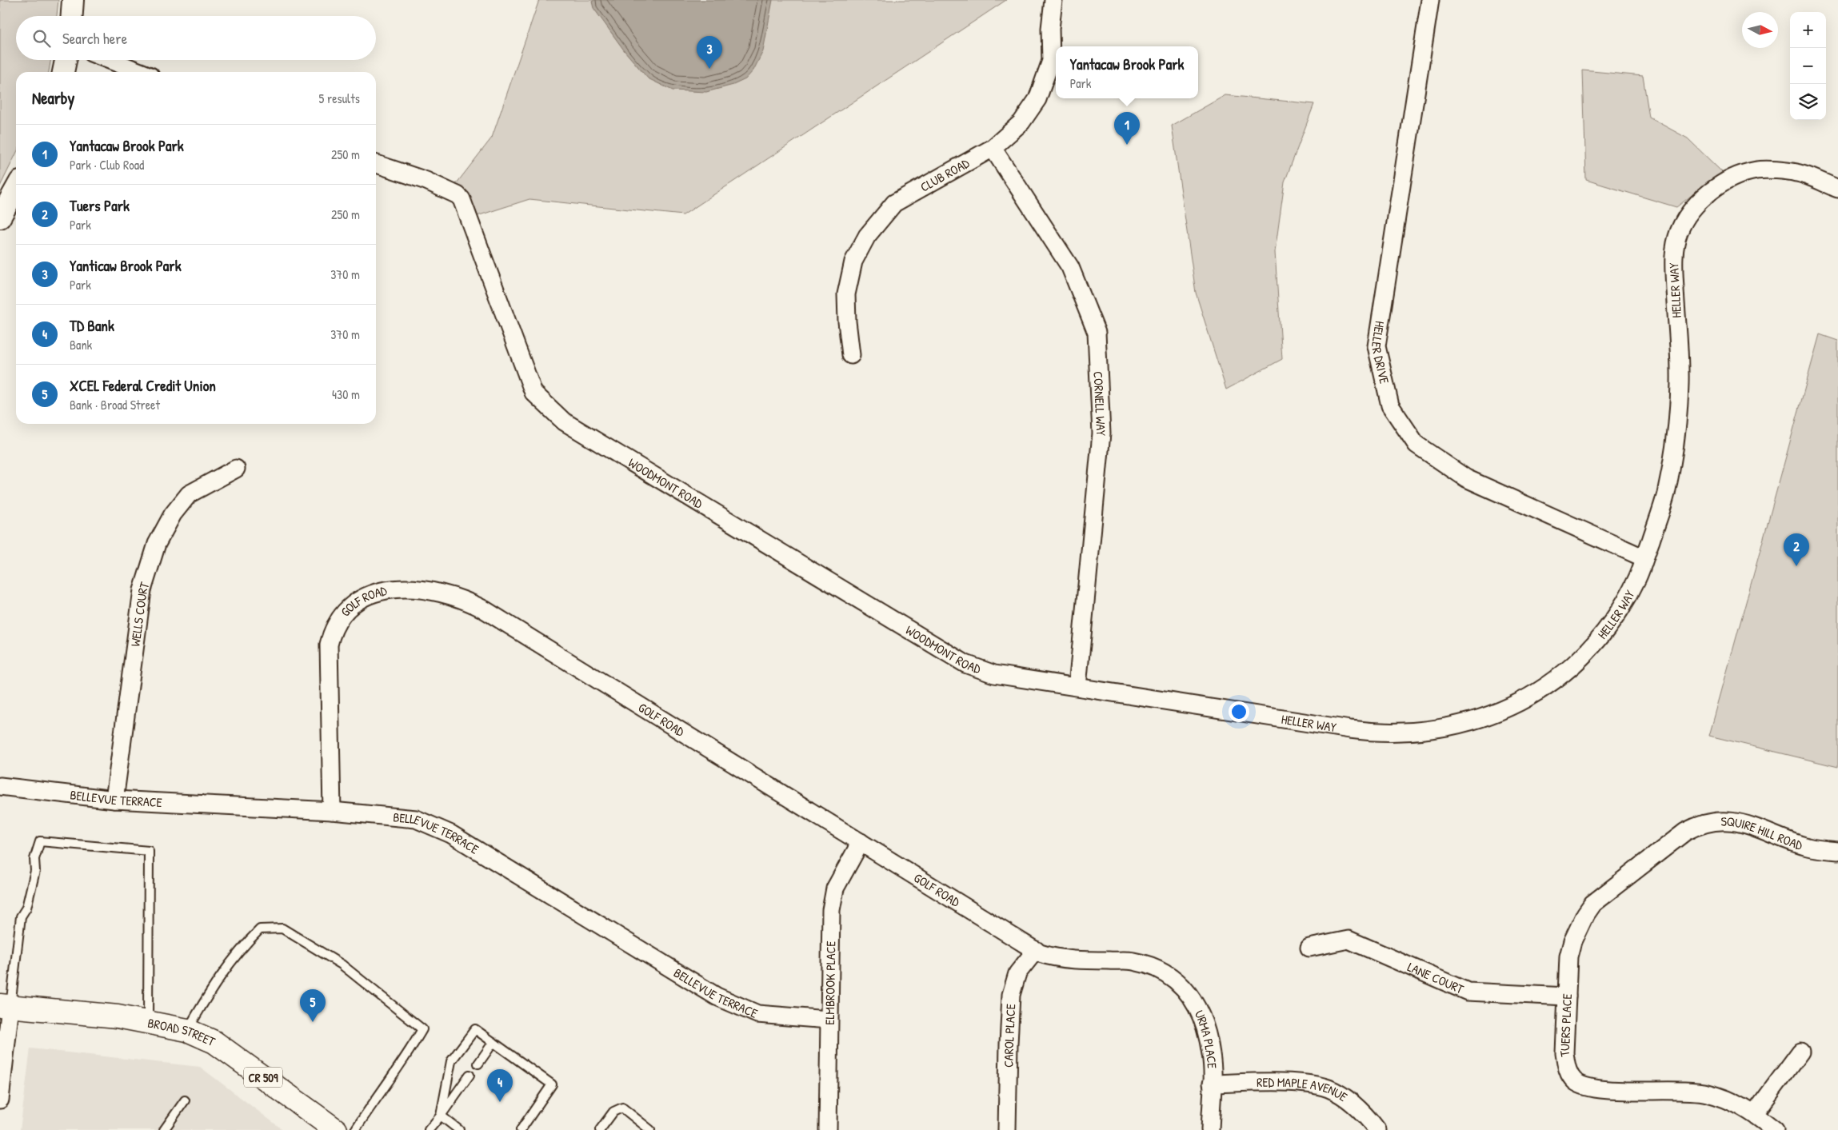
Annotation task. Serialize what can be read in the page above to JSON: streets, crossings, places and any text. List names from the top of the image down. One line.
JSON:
{"streets":{"main road":["BROAD STREET","CR 509"],"street":["CLUB ROAD","HELLER WAY","HELLER DRIVE","CORNELL WAY","WOODMONT ROAD","GOLF ROAD","WELLS COURT","BELLEVUE TERRACE","SQUIRE HILL ROAD","LANE COURT","ELMBROOK PLACE","TUERS PLACE","CAROL PLACE","URMA PLACE","RED MAPLE AVENUE"]},"crossings":[["CLUB ROAD","CORNELL WAY"],["HELLER WAY","HELLER DRIVE"],["HELLER WAY","CORNELL WAY"],["HELLER WAY","WOODMONT ROAD"],["CORNELL WAY","WOODMONT ROAD"],["GOLF ROAD","BELLEVUE TERRACE"],["GOLF ROAD","ELMBROOK PLACE"],["GOLF ROAD","CAROL PLACE"],["GOLF ROAD","URMA PLACE"],["WELLS COURT","BELLEVUE TERRACE"],["BELLEVUE TERRACE","ELMBROOK PLACE"],["SQUIRE HILL ROAD","TUERS PLACE"],["LANE COURT","TUERS PLACE"],["URMA PLACE","RED MAPLE AVENUE"]],"north":"right","page":{"map_buttons":["+","−"],"search":"Search here","pins":["3","1","2","5","4"],"popup":["Yantacaw Brook Park","Park"],"heading":["Nearby","5 results"],"list":[{"mark":"1","name":"Yantacaw Brook Park","note":"Park · Club Road","value":"250 m"},{"mark":"2","name":"Tuers Park","note":"Park","value":"250 m"},{"mark":"3","name":"Yanticaw Brook Park","note":"Park","value":"370 m"},{"mark":"4","name":"TD Bank","note":"Bank","value":"370 m"},{"mark":"5","name":"XCEL Federal Credit Union","note":"Bank · Broad Street","value":"430 m"}]}}
